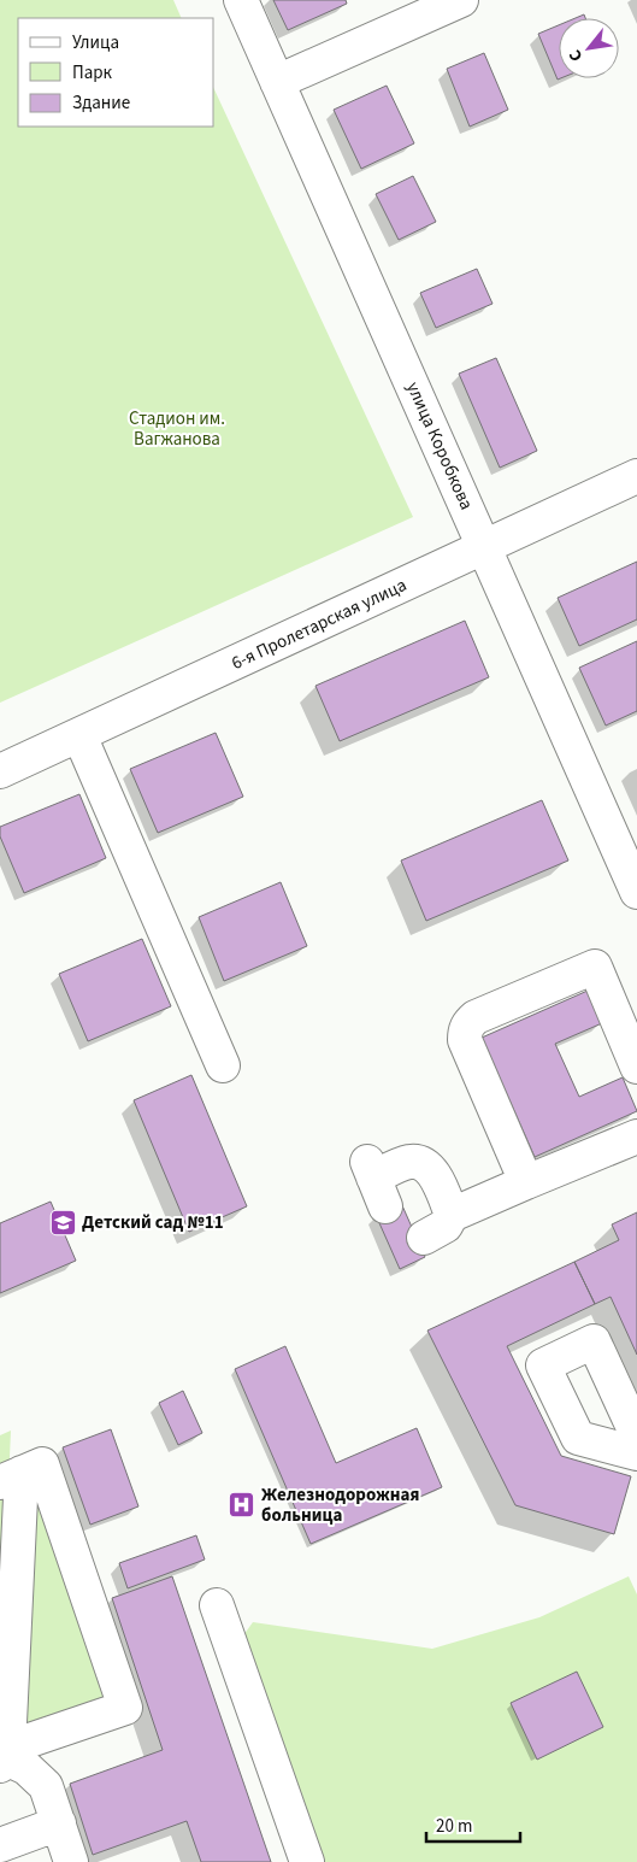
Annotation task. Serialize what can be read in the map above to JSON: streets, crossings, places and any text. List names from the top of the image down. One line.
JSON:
{"streets":{"street":["улица Коробкова","6-я Пролетарская улица"]},"crossings":[["улица Коробкова","6-я Пролетарская улица"]],"parks":["Стадион им. Вагжанова"],"places":{"school or university":["Детский сад №11"],"hospital":["Железнодорожная больница"]},"legend":["Улица","Парк","Здание"],"scale_bar":"20 m","north":"bottom left"}
